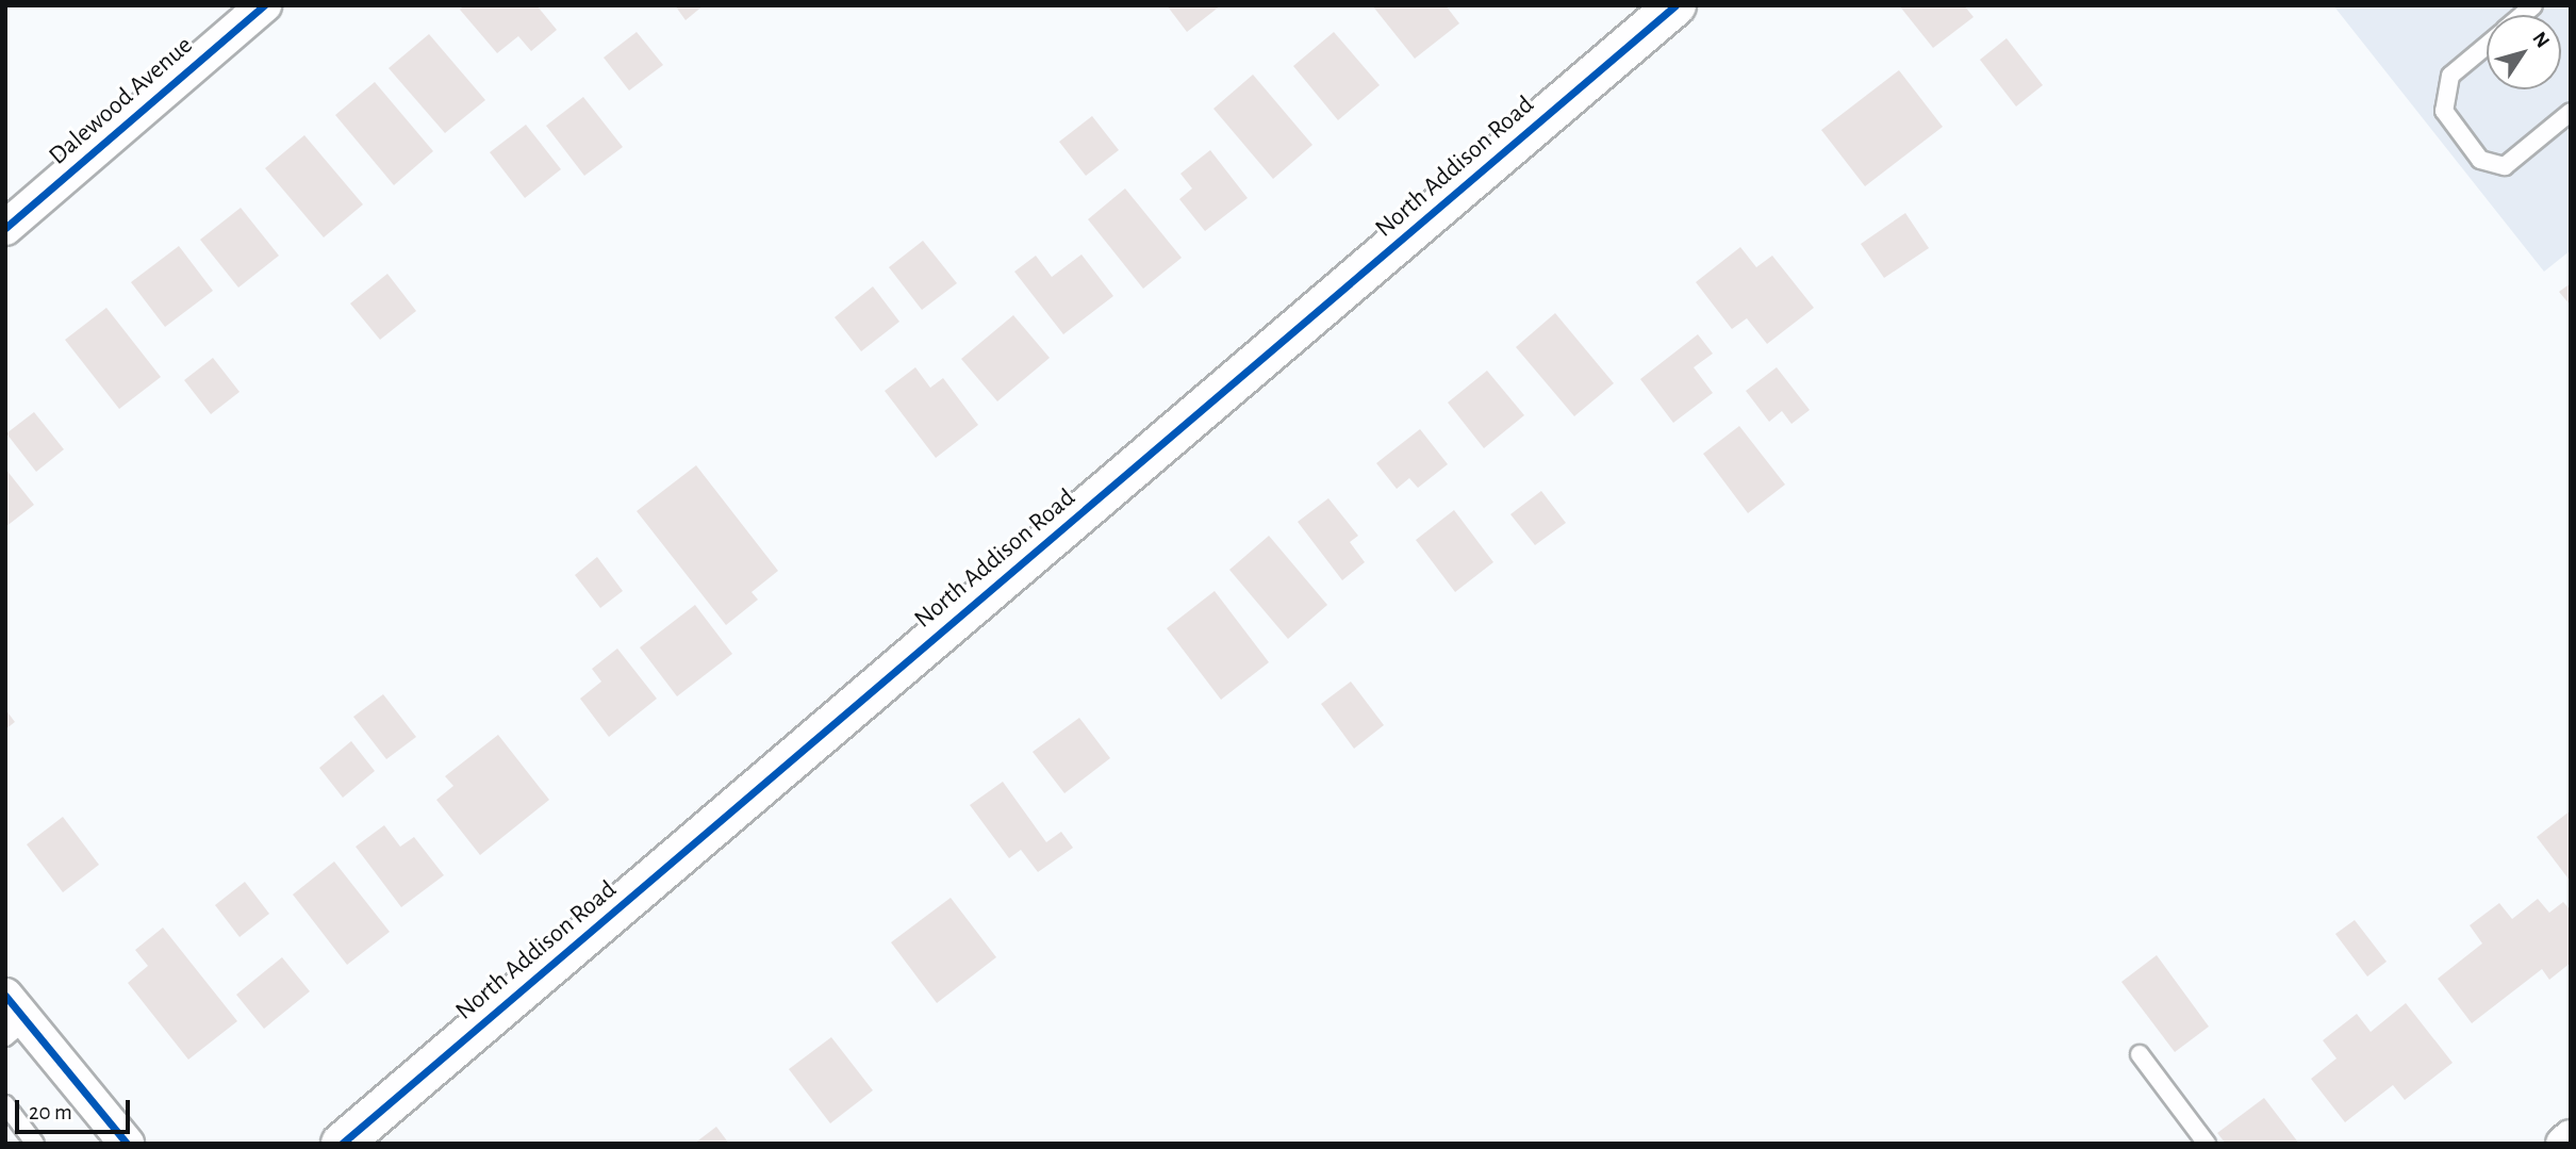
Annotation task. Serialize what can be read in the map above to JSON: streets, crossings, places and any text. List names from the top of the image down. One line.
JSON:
{"streets":{"street":["Dalewood Avenue","North Addison Road"]},"scale_bar":"20 m","north":"top right"}
